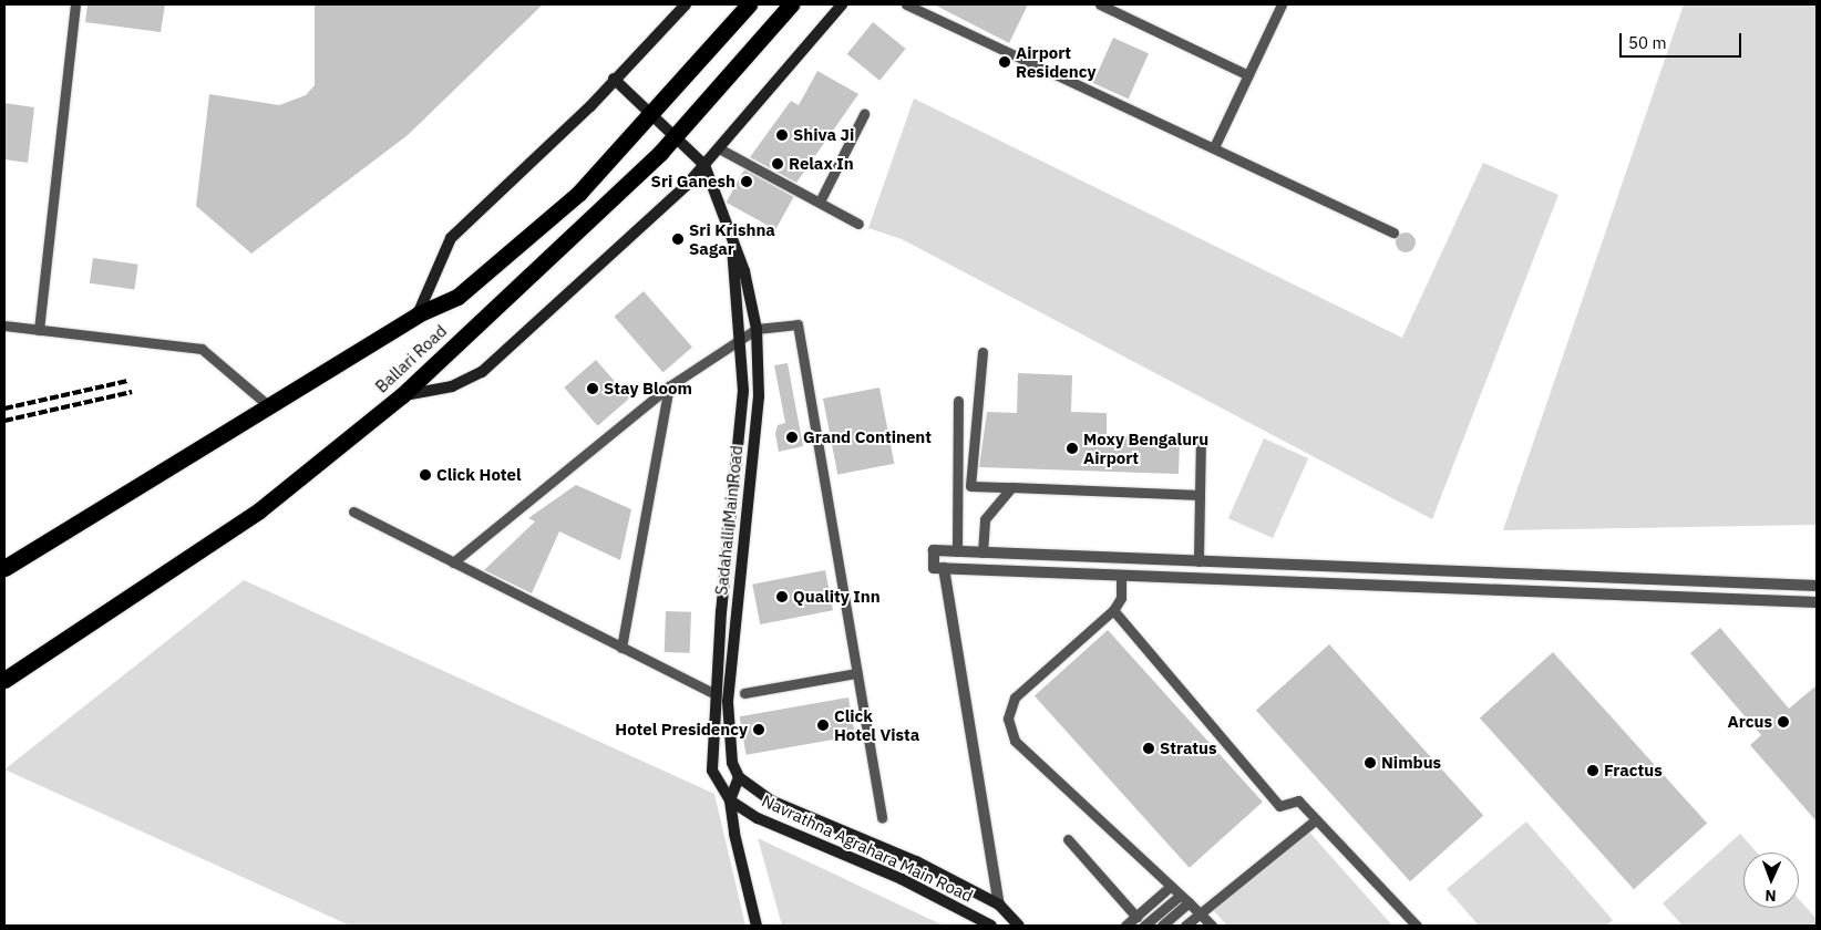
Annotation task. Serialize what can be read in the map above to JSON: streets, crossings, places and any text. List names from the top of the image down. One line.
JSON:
{"streets":{"highway":["Ballari Road"],"street":["Sadahalli Main Road","Navrathna Agrahara Main Road"]},"crossings":[["Sadahalli Main Road","Navrathna Agrahara Main Road"]],"places":["Airport Residency","Shiva Ji","Relax In","Sri Ganesh","Sri Krishna Sagar","Stay Bloom","Grand Continent","Moxy Bengaluru Airport","Click Hotel","Quality Inn","Arcus","Click Hotel Vista","Hotel Presidency","Stratus","Nimbus","Fractus"],"scale_bar":"50 m","north":"bottom"}
